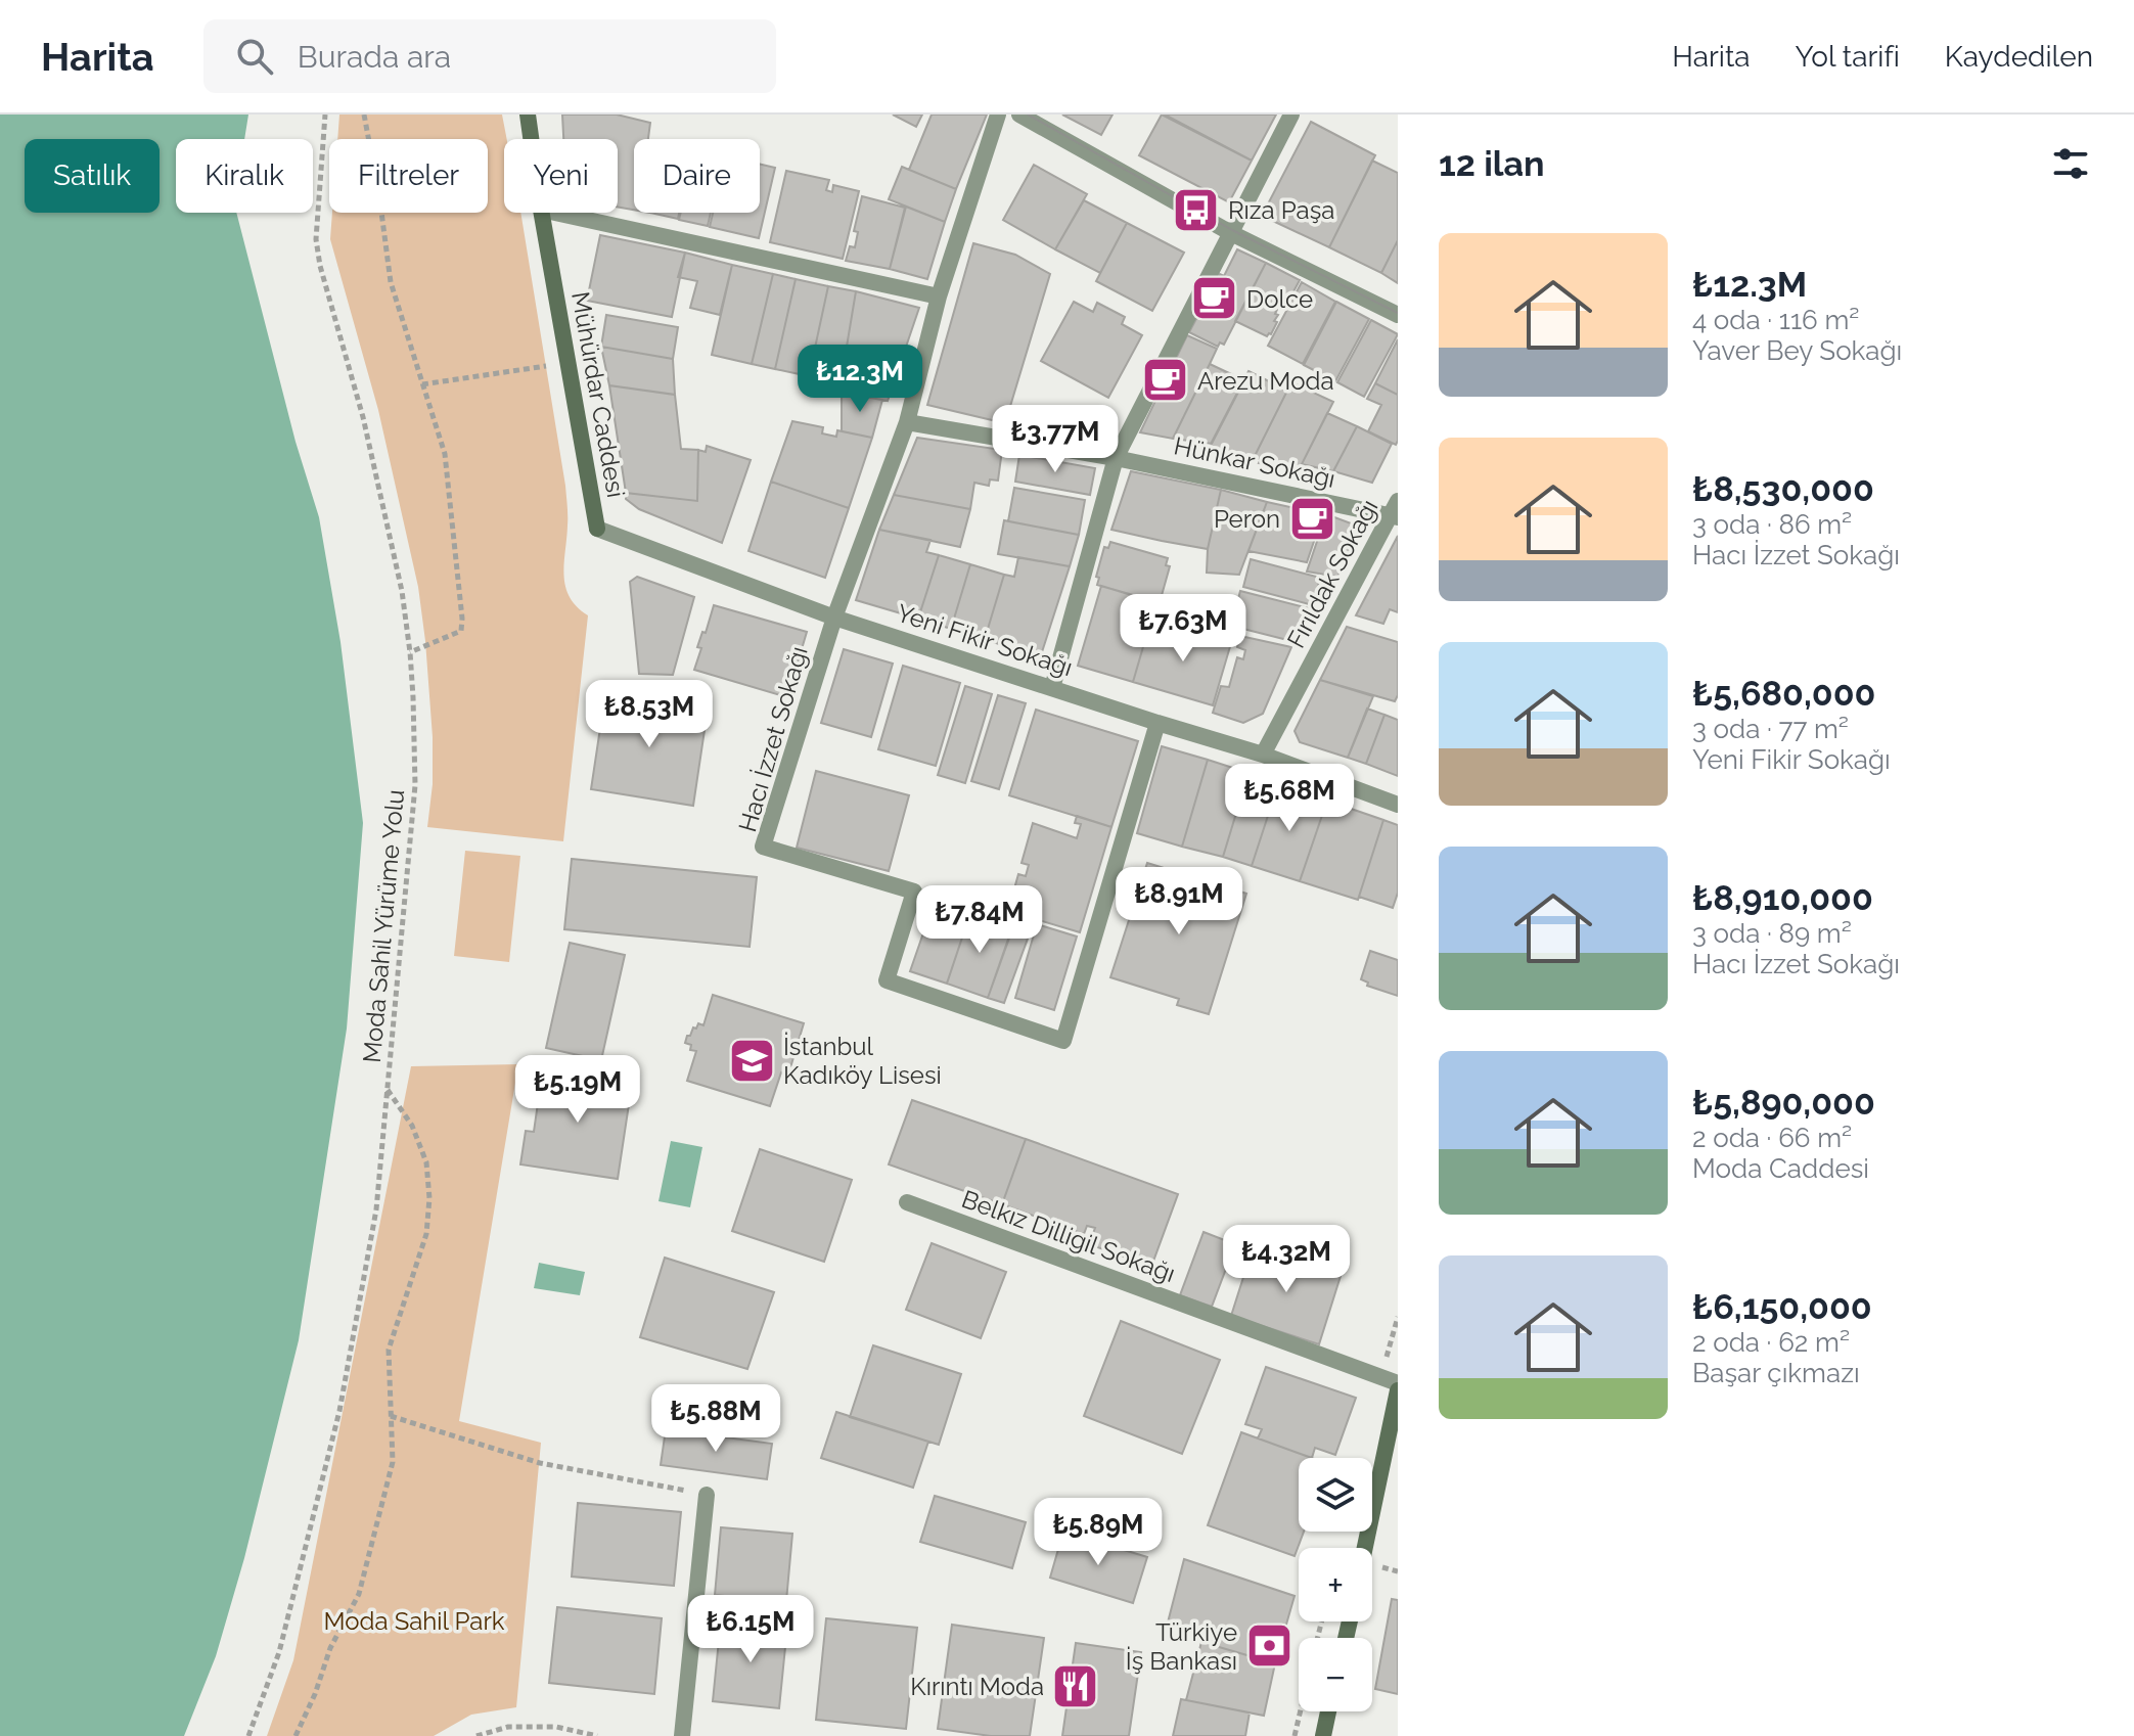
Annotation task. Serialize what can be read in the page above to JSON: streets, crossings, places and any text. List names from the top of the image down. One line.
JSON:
{"streets":{"street":["Mühürdar Caddesi","Hünkar Sokağı","Fırıldak Sokağı","Yeni Fikir Sokağı","Hacı İzzet Sokağı","Belkız Dilligil Sokağı"],"path":["Moda Sahil Yürüme Yolu"]},"crossings":[["Mühürdar Caddesi","Yeni Fikir Sokağı"],["Mühürdar Caddesi","Hacı İzzet Sokağı"],["Hünkar Sokağı","Fırıldak Sokağı"],["Fırıldak Sokağı","Yeni Fikir Sokağı"],["Yeni Fikir Sokağı","Hacı İzzet Sokağı"]],"parks":["Moda Sahil Park"],"places":{"bus stop":["Rıza Paşa"],"cafe":["Dolce","Arezu Moda","Peron"],"school or university":["İstanbul Kadıköy Lisesi"],"bank":["Türkiye İş Bankası"],"restaurant":["Kırıntı Moda"]},"page":{"header":"Harita","search":"Burada ara","nav":["Harita","Yol tarifi","Kaydedilen"],"heading":"12 ilan","chip":["Satılık","Kiralık","Filtreler","Yeni","Daire"],"list":[{"name":"₺12.3M","note":"4 oda · 116 m² · Yaver Bey Sokağı"},{"name":"₺8,530,000","note":"3 oda · 86 m² · Hacı İzzet Sokağı"},{"name":"₺5,680,000","note":"3 oda · 77 m² · Yeni Fikir Sokağı"},{"name":"₺8,910,000","note":"3 oda · 89 m² · Hacı İzzet Sokağı"},{"name":"₺5,890,000","note":"2 oda · 66 m² · Moda Caddesi"},{"name":"₺6,150,000","note":"2 oda · 62 m² · Başar çıkmazı"}],"price":["₺12.3M","₺3.77M","₺7.63M","₺8.53M","₺5.68M","₺8.91M","₺7.84M","₺5.19M","₺4.32M","₺5.88M","₺5.89M","₺6.15M"],"map_buttons":["+","−"]}}
